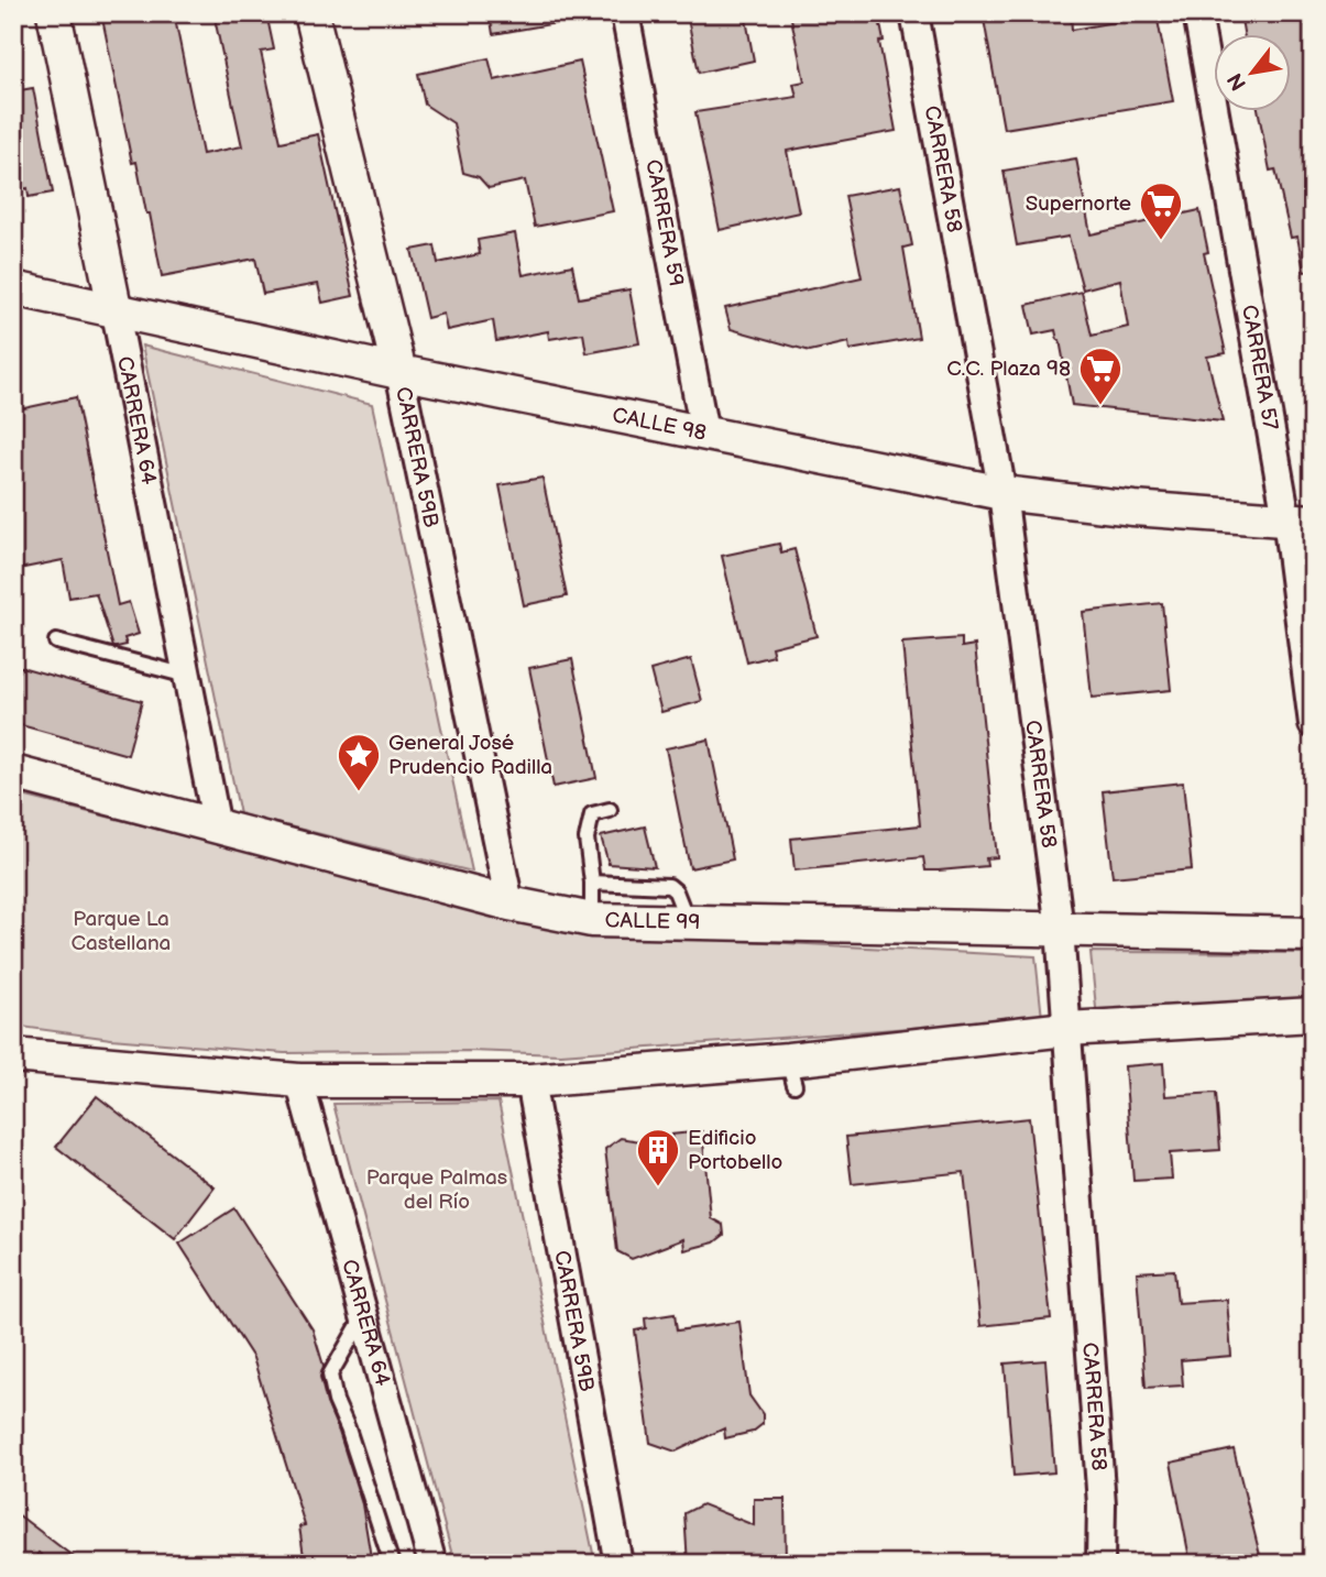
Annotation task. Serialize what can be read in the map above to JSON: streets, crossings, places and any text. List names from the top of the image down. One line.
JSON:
{"streets":{"street":["CARRERA 58","CARRERA 59","CARRERA 57","CARRERA 64","CALLE 98","CARRERA 59B","CALLE 99"]},"crossings":[["CARRERA 58","CALLE 98"],["CARRERA 58","CALLE 99"],["CARRERA 59","CALLE 98"],["CARRERA 57","CALLE 98"],["CARRERA 64","CALLE 98"],["CARRERA 64","CALLE 99"],["CALLE 98","CARRERA 59B"],["CARRERA 59B","CALLE 99"]],"parks":["Parque La Castellana","Parque Palmas del Río"],"places":{"supermarket":["Supernorte","C.C. Plaza 98"],"place":["General José Prudencio Padilla"],"building":["Edificio Portobello"]},"north":"bottom left"}
